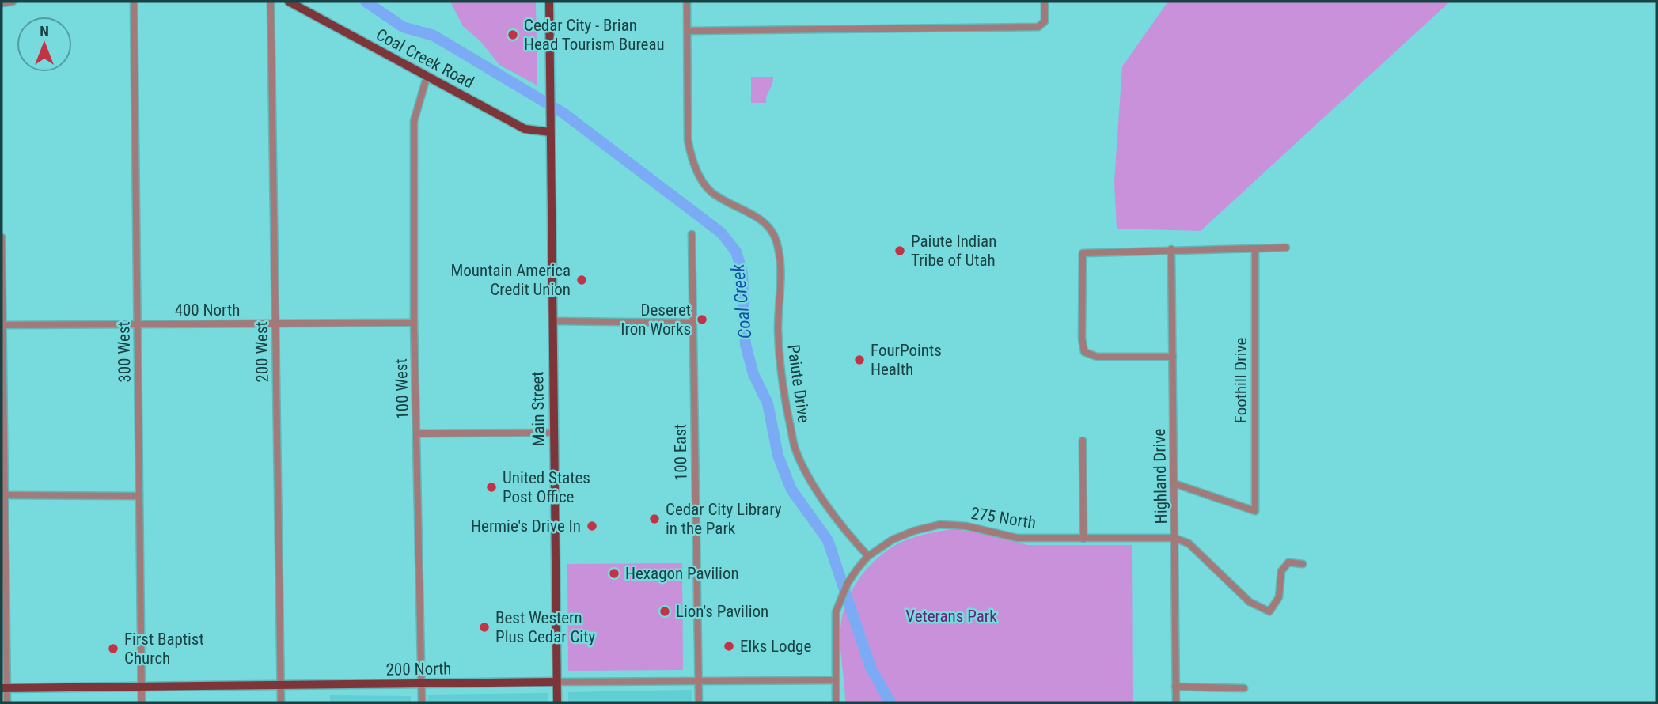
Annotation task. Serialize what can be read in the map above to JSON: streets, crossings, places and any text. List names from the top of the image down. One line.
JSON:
{"streets":{"main road":["Coal Creek Road","Main Street","200 North"],"street":["400 North","300 West","200 West","Foothill Drive","Paiute Drive","100 West","100 East","Highland Drive","275 North"]},"crossings":[["Coal Creek Road","100 West"],["Coal Creek Road","Main Street"],["400 North","300 West"],["400 North","200 West"],["400 North","100 West"],["300 West","200 North"],["200 West","200 North"],["Foothill Drive","Highland Drive"],["Paiute Drive","275 North"],["100 West","200 North"],["Main Street","200 North"],["100 East","200 North"],["Highland Drive","275 North"],["275 North","200 North"]],"water":["Coal Creek"],"parks":["Veterans Park"],"places":["Cedar City - Brian Head Tourism Bureau","Paiute Indian Tribe of Utah","Mountain America Credit Union","Deseret Iron Works","FourPoints Health","United States Post Office","Cedar City Library in the Park","Hermie's Drive In","Hexagon Pavilion","Lion's Pavilion","Best Western Plus Cedar City","Elks Lodge","First Baptist Church"],"north":"top"}
